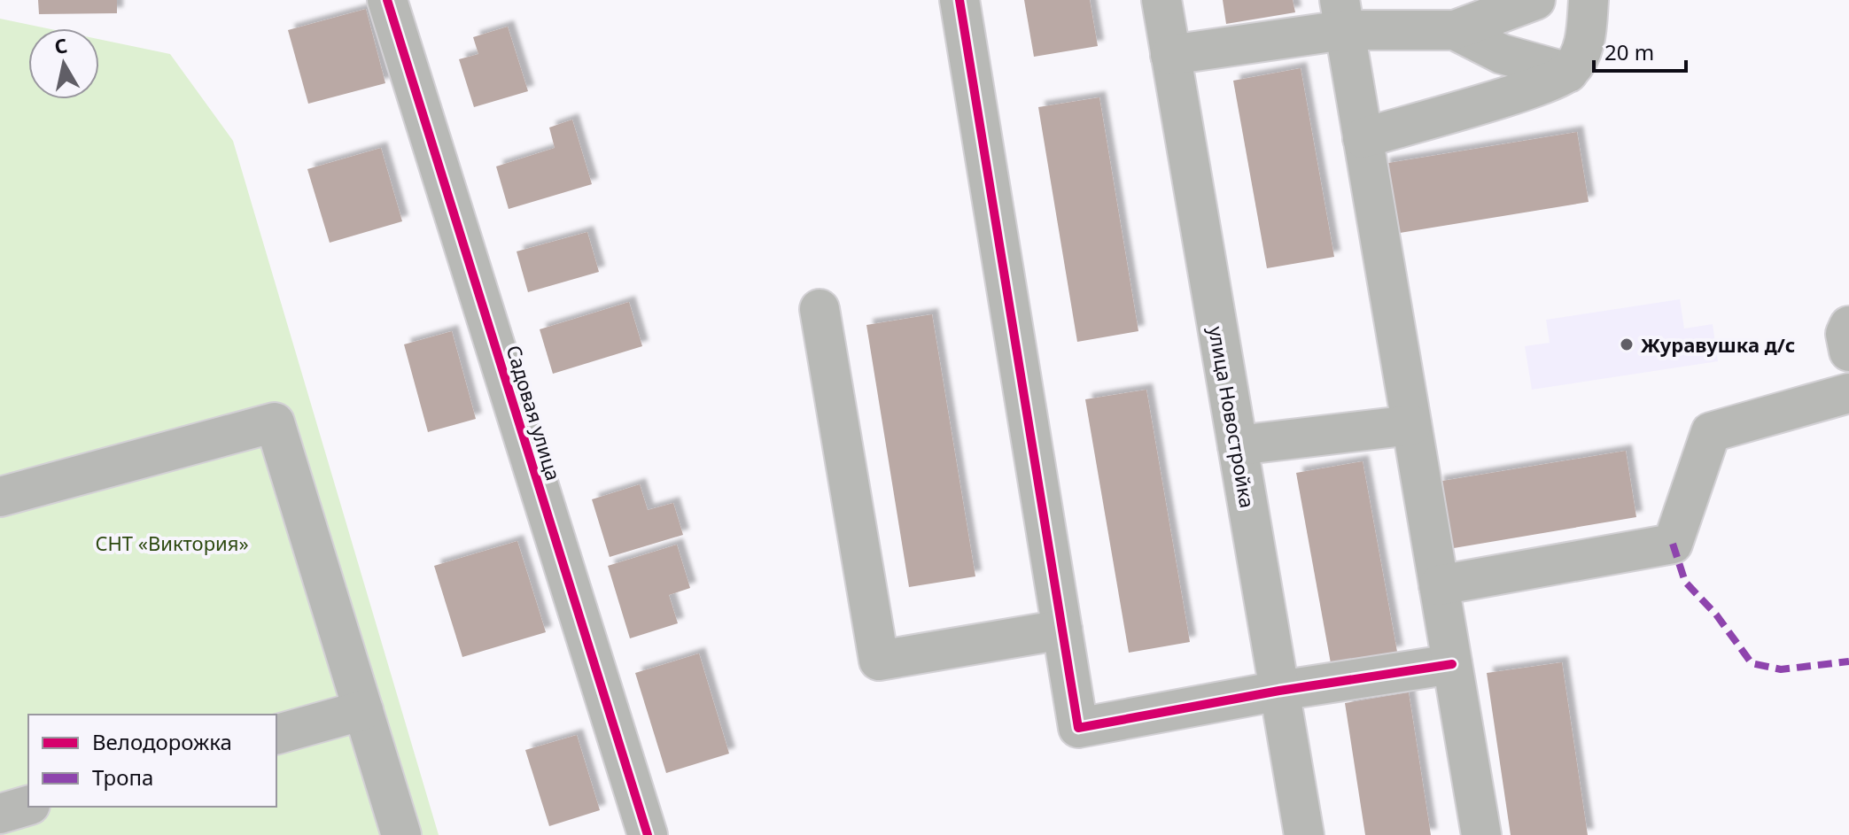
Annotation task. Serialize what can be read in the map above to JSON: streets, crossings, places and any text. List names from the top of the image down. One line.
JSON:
{"streets":{"street":["Садовая улица","улица Новостройка"]},"parks":["СНТ «Виктория»"],"places":["Журавушка д/с"],"legend":["Велодорожка","Тропа"],"scale_bar":"20 m","north":"top"}
